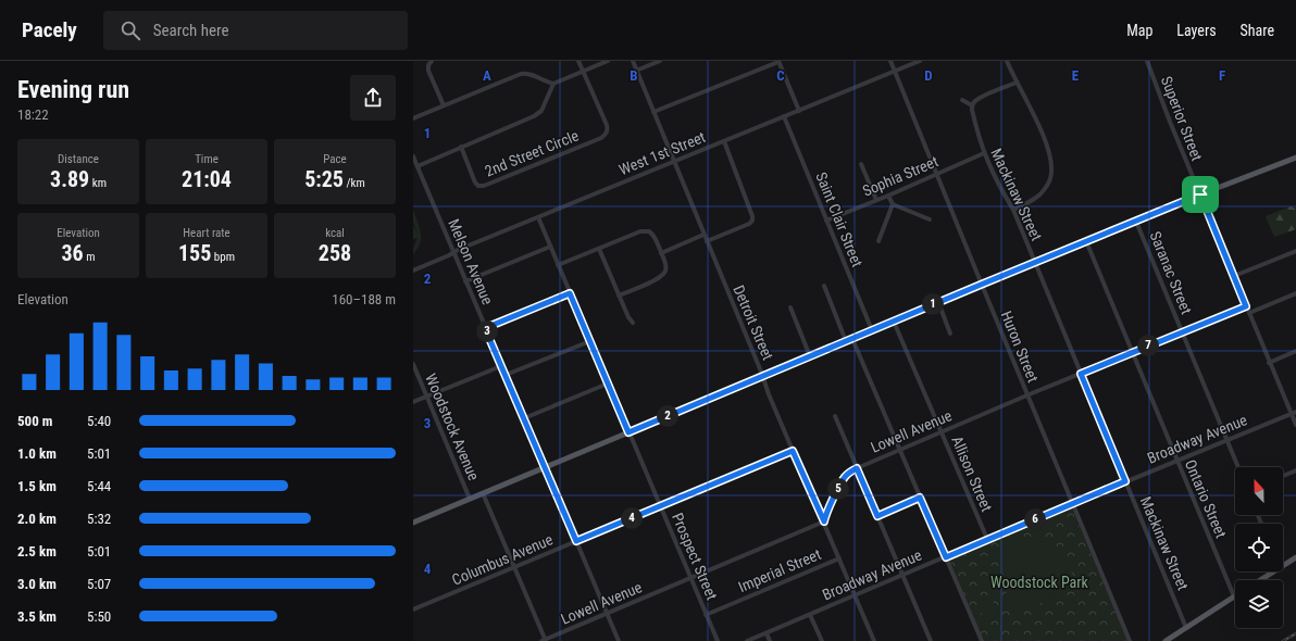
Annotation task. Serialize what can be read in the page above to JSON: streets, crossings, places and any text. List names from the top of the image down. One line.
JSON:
{"streets":{"street":["Superior Street","2nd Street Circle","West 1st Street","Sophia Street","Mackinaw Street","Saint Clair Street","Melson Avenue","Saranac Street","Detroit Street","Huron Street","Woodstock Avenue","Lowell Avenue","Broadway Avenue","Allison Street","Ontario Street","Prospect Street","Columbus Avenue","Imperial Street"]},"crossings":[["Superior Street","Lowell Avenue"],["Superior Street","Broadway Avenue"],["West 1st Street","Saint Clair Street"],["West 1st Street","Melson Avenue"],["West 1st Street","Detroit Street"],["West 1st Street","Huron Street"],["West 1st Street","Prospect Street"],["Sophia Street","Mackinaw Street"],["Sophia Street","Saint Clair Street"],["Sophia Street","Huron Street"],["Mackinaw Street","Lowell Avenue"],["Mackinaw Street","Broadway Avenue"],["Melson Avenue","Lowell Avenue"],["Melson Avenue","Columbus Avenue"],["Saranac Street","Lowell Avenue"],["Saranac Street","Broadway Avenue"],["Detroit Street","Lowell Avenue"],["Detroit Street","Broadway Avenue"],["Detroit Street","Columbus Avenue"],["Detroit Street","Imperial Street"],["Huron Street","Lowell Avenue"],["Huron Street","Broadway Avenue"],["Lowell Avenue","Allison Street"],["Lowell Avenue","Ontario Street"],["Lowell Avenue","Prospect Street"],["Broadway Avenue","Allison Street"],["Broadway Avenue","Ontario Street"],["Prospect Street","Columbus Avenue"],["Prospect Street","Imperial Street"]],"parks":["Woodstock Park"],"north":"top","page":{"header":"Pacely","search":"Search here","nav":["Map","Layers","Share"],"heading":["Evening run","18:22"],"stats":[["Distance","3.89 km"],["Time","21:04"],["Pace","5:25 /km"],["Elevation","36 m"],["Heart rate","155 bpm"],["kcal","258"]],"chart":["Elevation","160–188 m"],"pins":["1","3","7","2","5","4","6"],"list":[{"name":"500 m","note":"5:40"},{"name":"1.0 km","note":"5:01"},{"name":"1.5 km","note":"5:44"},{"name":"2.0 km","note":"5:32"},{"name":"2.5 km","note":"5:01"},{"name":"3.0 km","note":"5:07"},{"name":"3.5 km","note":"5:50"}]},"grid":{"columns":["A","B","C","D","E","F"],"rows":["1","2","3","4"]}}
